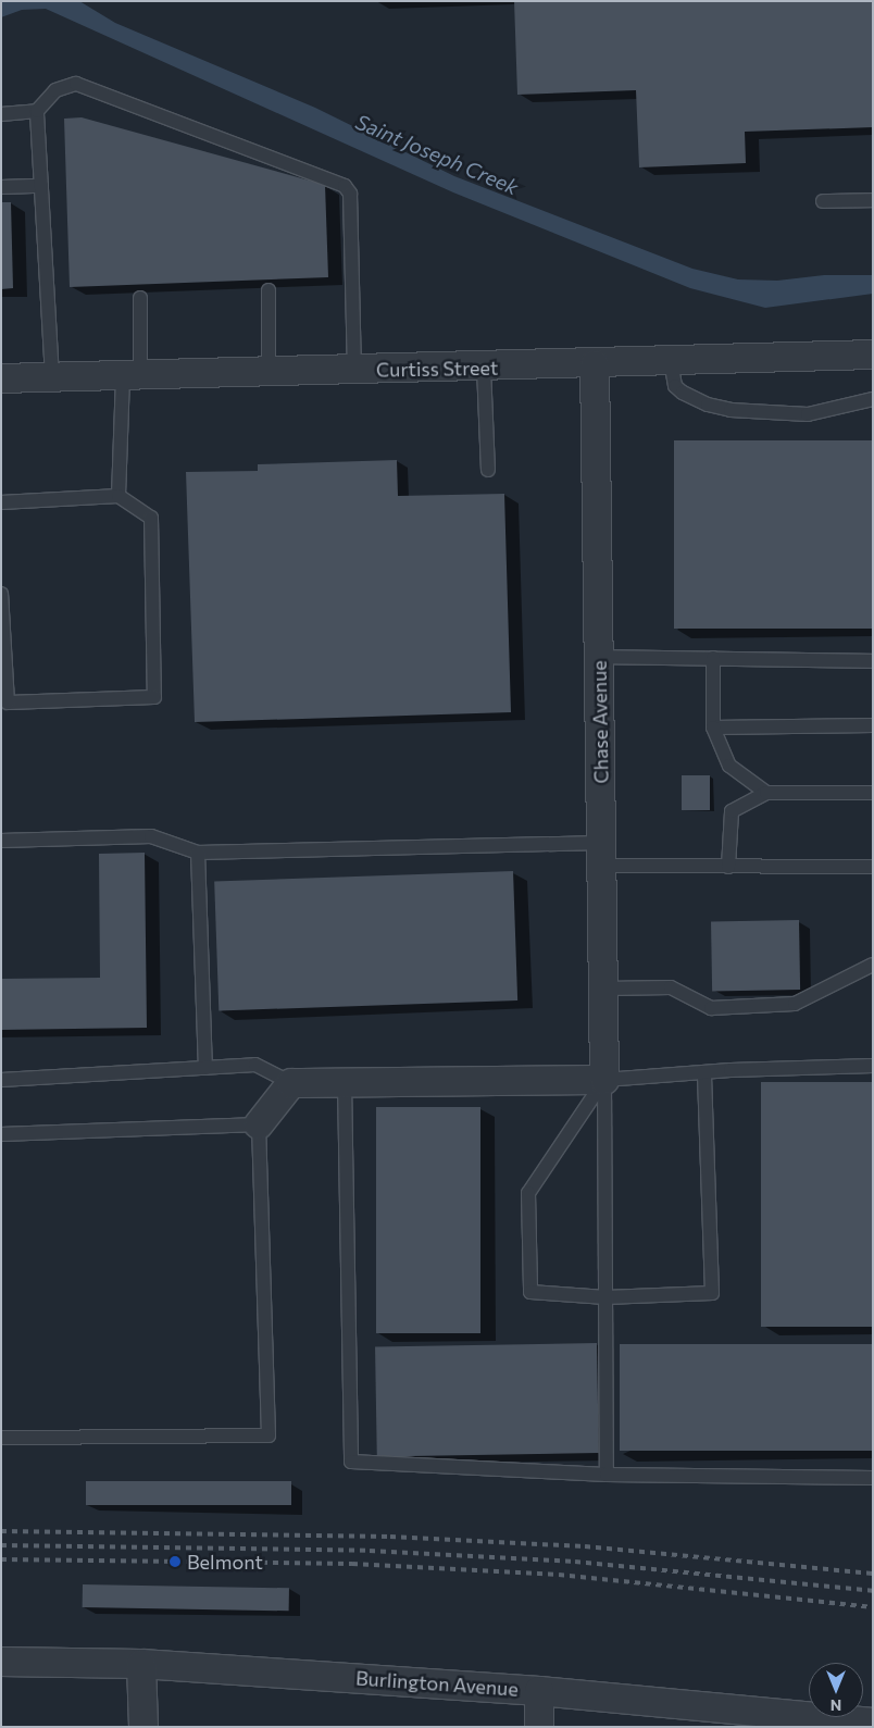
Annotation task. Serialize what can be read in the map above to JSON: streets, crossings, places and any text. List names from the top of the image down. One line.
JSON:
{"streets":{"street":["Curtiss Street","Chase Avenue","Burlington Avenue"]},"crossings":[["Curtiss Street","Chase Avenue"]],"water":["Saint Joseph Creek"],"places":["Belmont"],"north":"bottom"}
